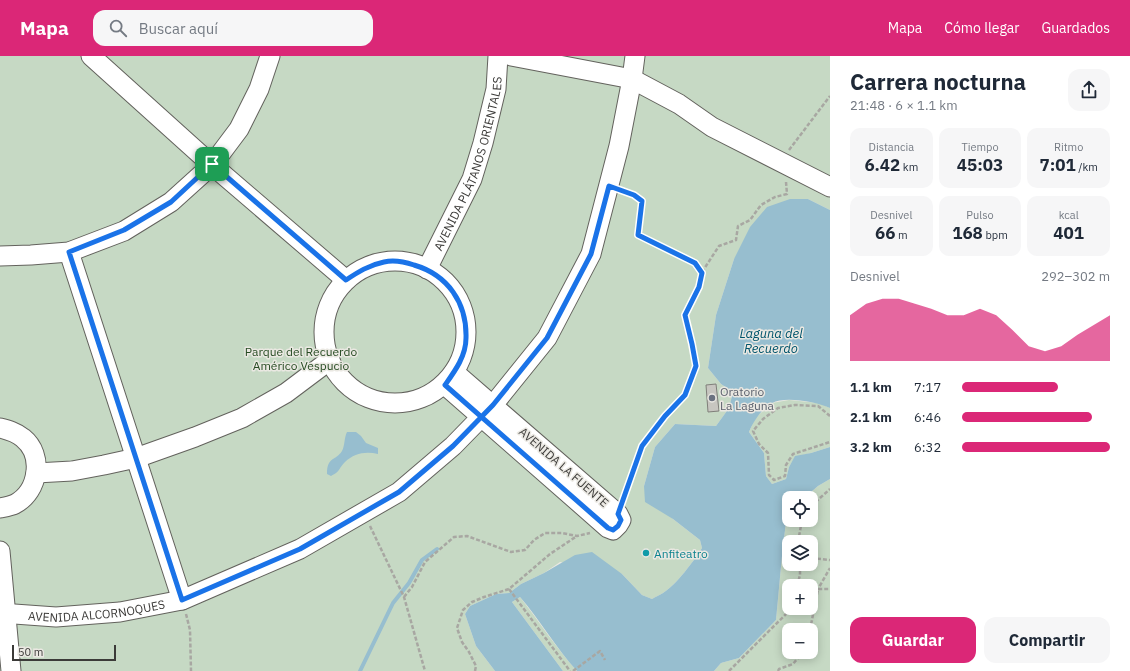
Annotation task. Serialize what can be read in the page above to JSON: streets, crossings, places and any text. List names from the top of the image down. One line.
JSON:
{"streets":{"lane":["AVENIDA PLÁTANOS ORIENTALES","AVENIDA LA FUENTE","AVENIDA ALCORNOQUES"]},"crossings":[["AVENIDA PLÁTANOS ORIENTALES","AVENIDA LA FUENTE"],["AVENIDA LA FUENTE","AVENIDA ALCORNOQUES"]],"water":["Laguna del Recuerdo"],"parks":["Parque del Recuerdo Américo Vespucio"],"places":["Oratorio La Laguna","Anfiteatro"],"scale_bar":"50 m","page":{"header":"Mapa","search":"Buscar aquí","nav":["Mapa","Cómo llegar","Guardados"],"heading":["Carrera nocturna","21:48 · 6 × 1.1 km"],"stats":[["Distancia","6.42 km"],["Tiempo","45:03"],["Ritmo","7:01 /km"],["Desnivel","66 m"],["Pulso","168 bpm"],["kcal","401"]],"chart":["Desnivel","292–302 m"],"list":[{"name":"1.1 km","note":"7:17"},{"name":"2.1 km","note":"6:46"},{"name":"3.2 km","note":"6:32"}],"map_buttons":["+","−"],"buttons":["Guardar","Compartir"],"scale":"50 m"}}
